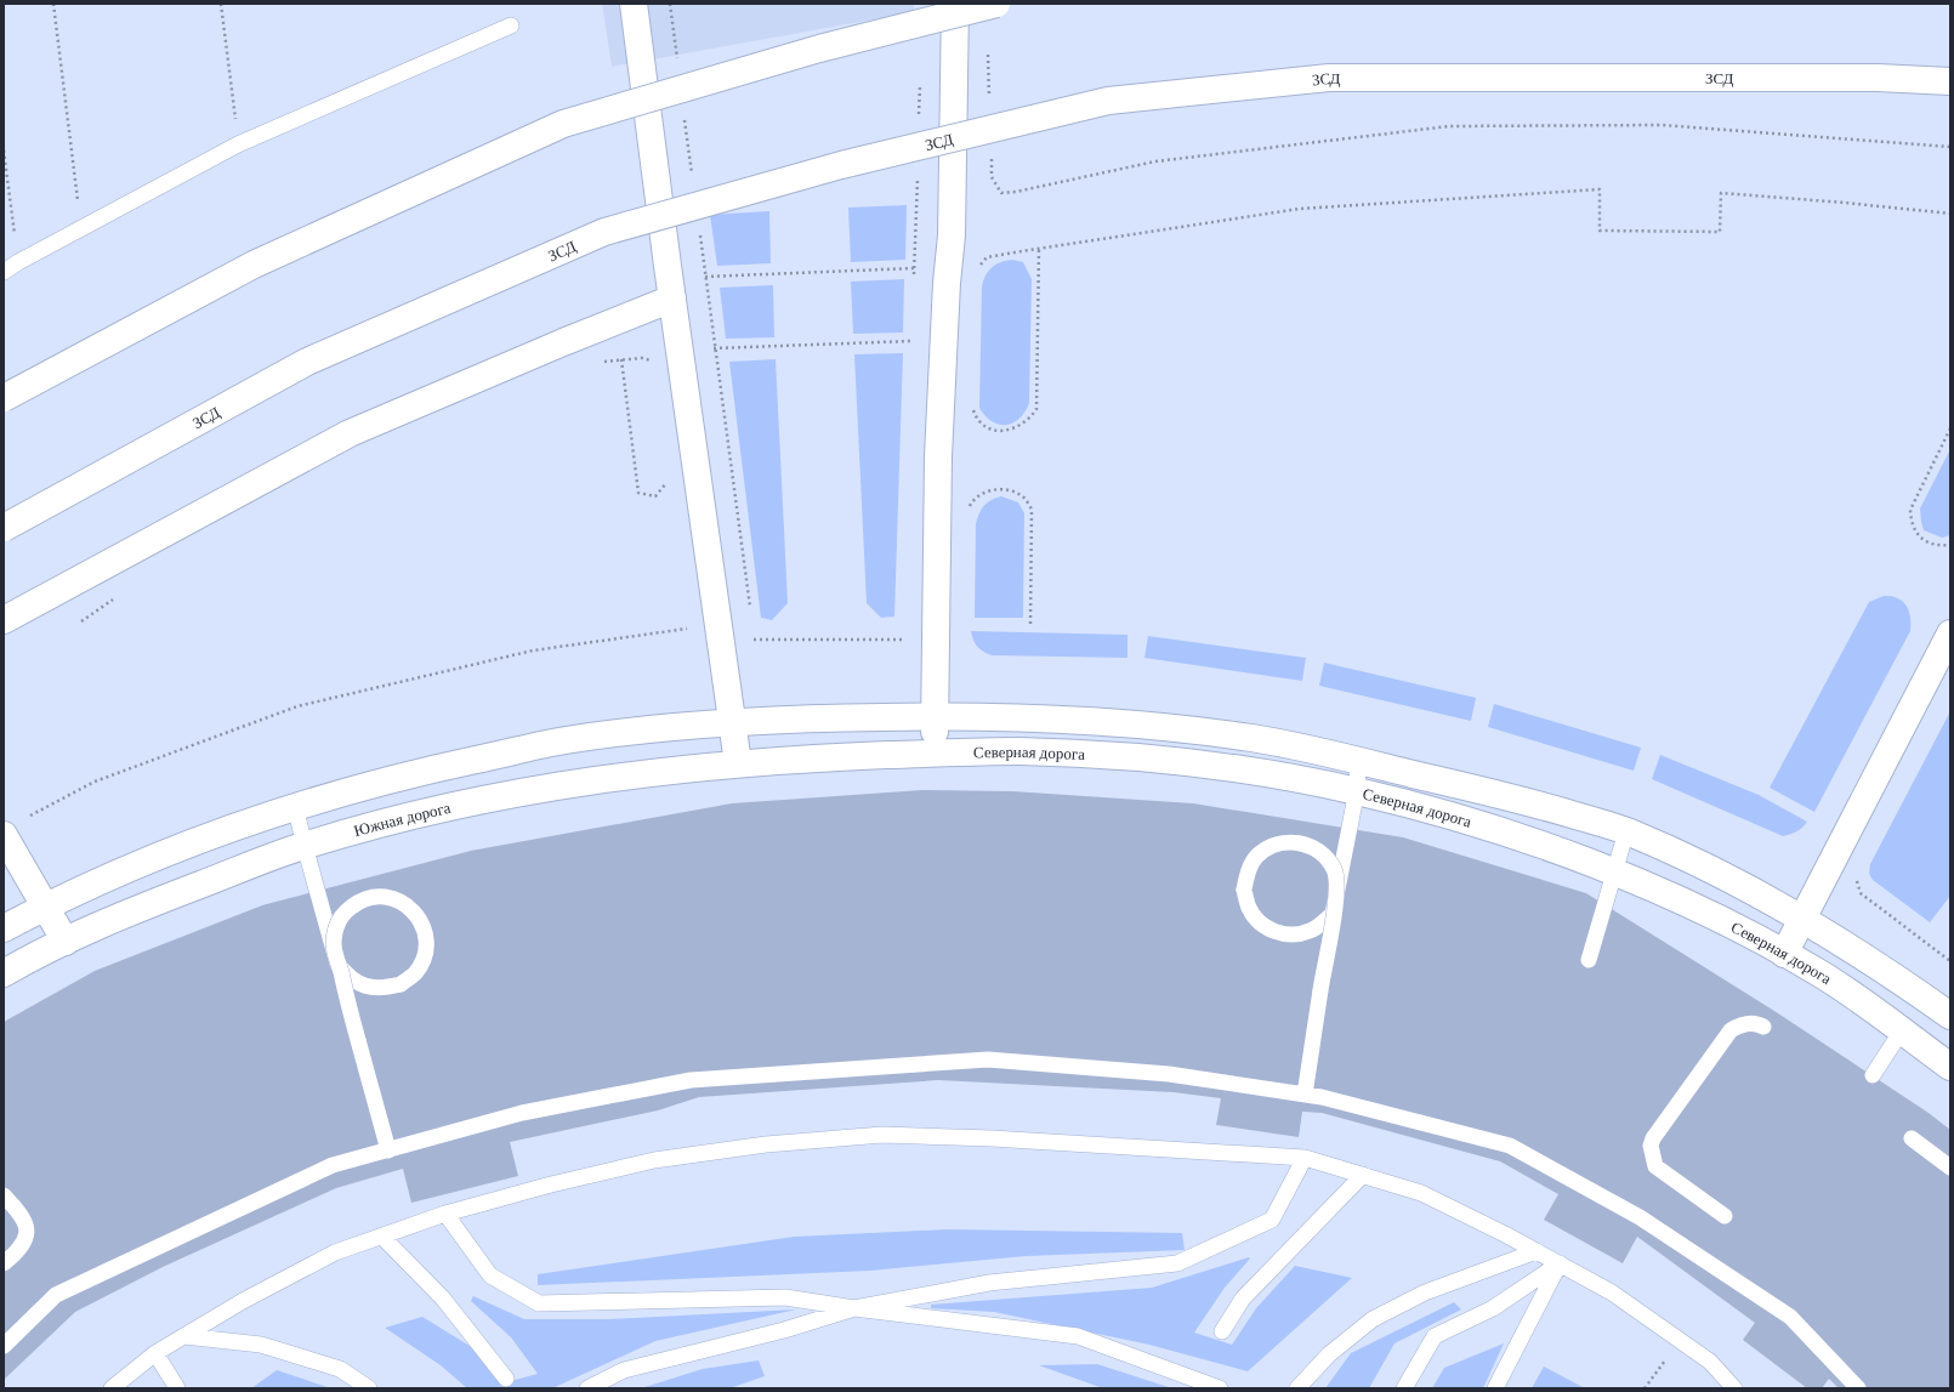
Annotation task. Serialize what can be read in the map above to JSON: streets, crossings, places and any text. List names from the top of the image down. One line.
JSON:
{"streets":{"main road":["ЗСД","Северная дорога","Южная дорога"]},"crossings":[["Северная дорога","Южная дорога"]]}
